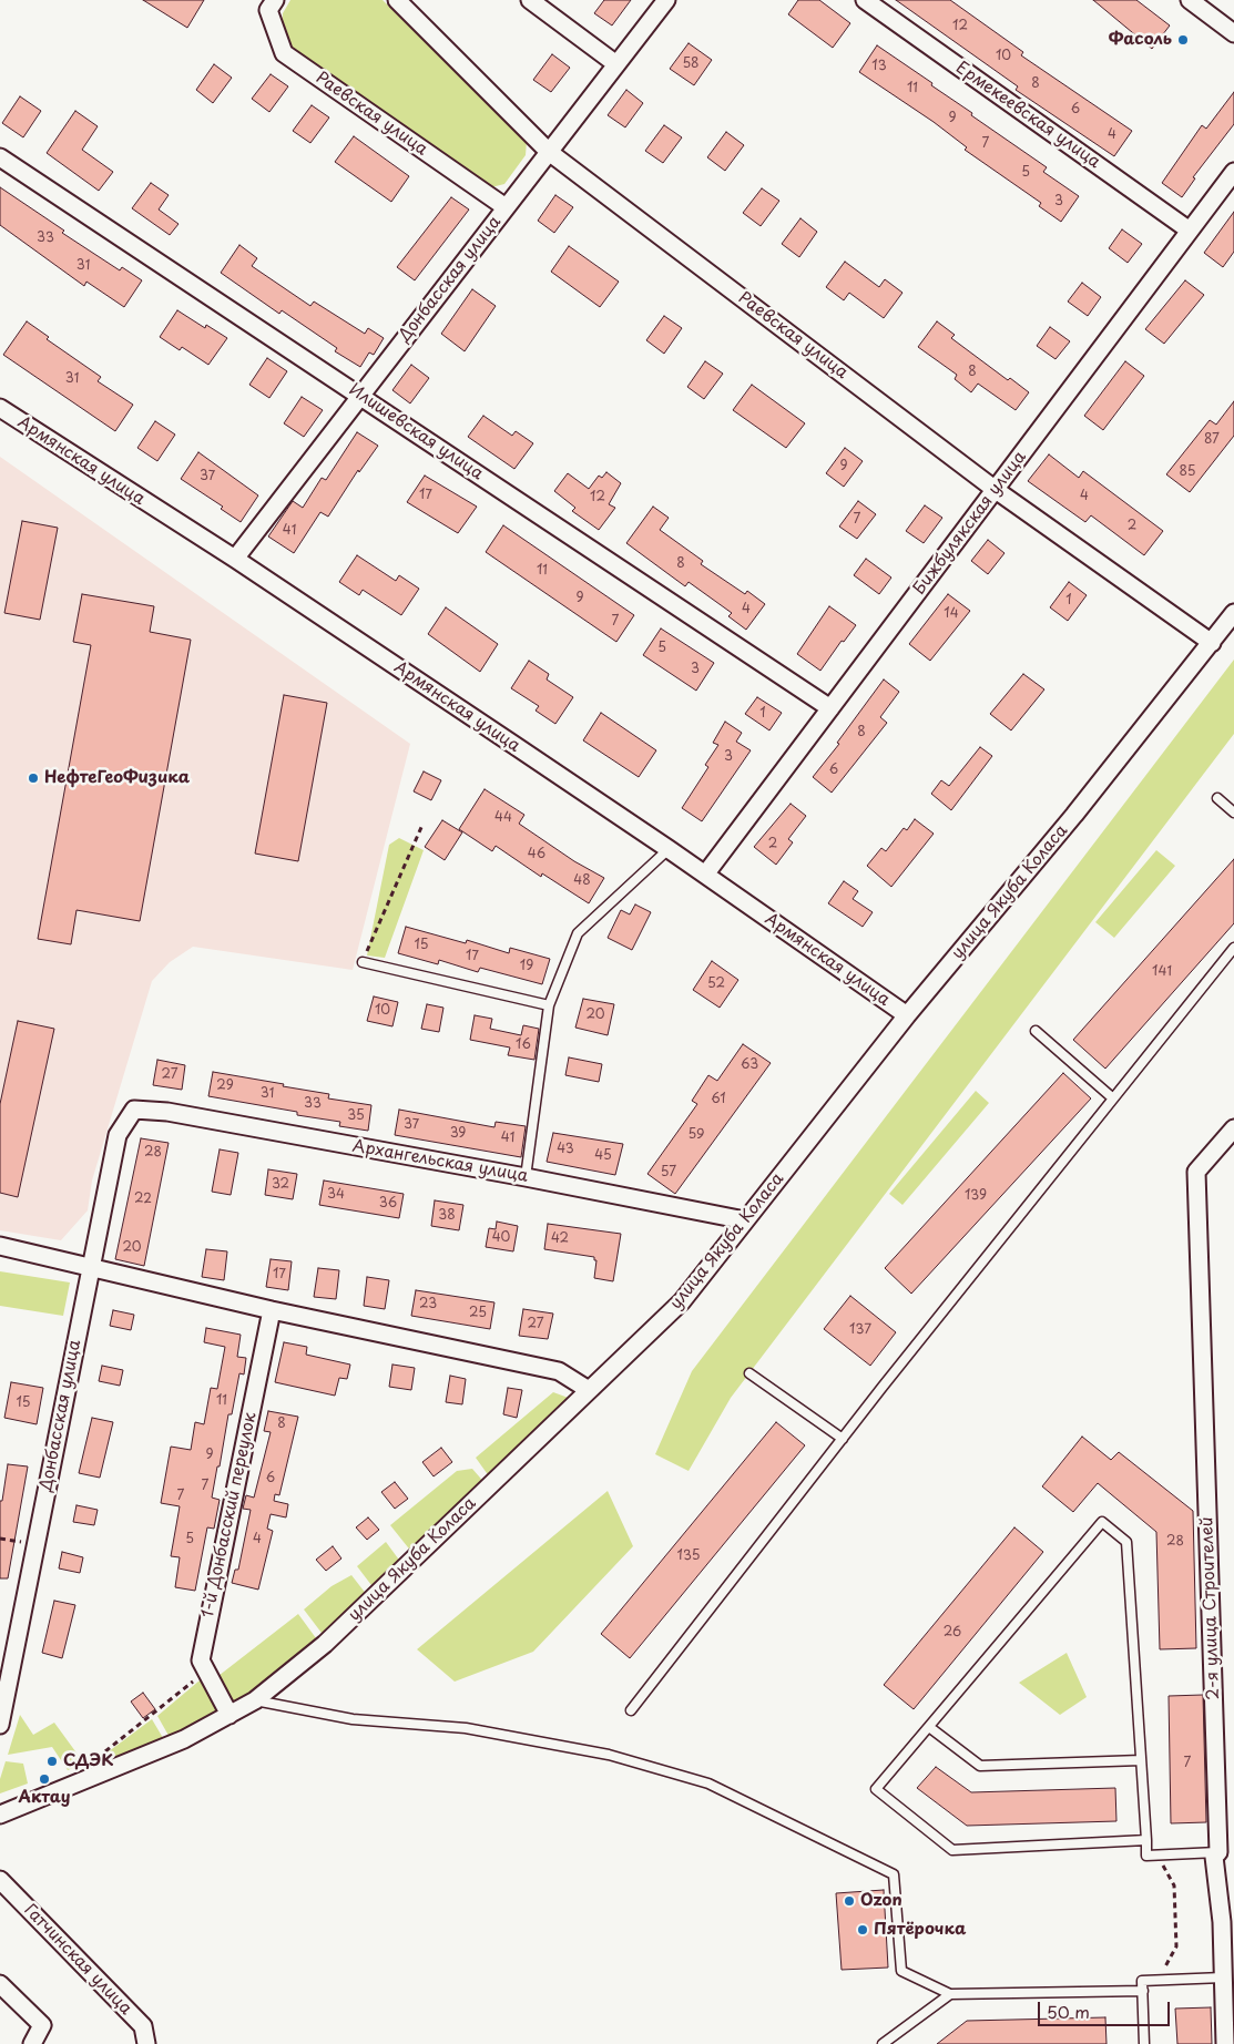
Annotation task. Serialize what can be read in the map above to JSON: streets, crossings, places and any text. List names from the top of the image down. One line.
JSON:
{"streets":{"street":["Раевская улица","Ермекеевская улица","Донбасская улица","Илишевская улица","Армянская улица","Бижбулякская улица","улица Якуба Коласа","Архангельская улица","1-й Донбасский переулок","2-я улица Строителей","Гатчинская улица"]},"crossings":[["Раевская улица","Донбасская улица"],["Раевская улица","Бижбулякская улица"],["Раевская улица","улица Якуба Коласа"],["Ермекеевская улица","Бижбулякская улица"],["Донбасская улица","Илишевская улица"],["Донбасская улица","Армянская улица"],["Донбасская улица","Архангельская улица"],["Илишевская улица","Бижбулякская улица"],["Армянская улица","Бижбулякская улица"],["Армянская улица","улица Якуба Коласа"],["улица Якуба Коласа","Архангельская улица"]],"places":["Фасоль","НефтеГеоФизика","СДЭК","Актау","Ozon","Пятёрочка"],"house_numbers":["12","10","58","13","8","11","6","9","4","7","5","3","33","31","8","31","87","9","85","37","17","4","12","7","2","41","8","11","9","1","4","14","7","5","3","1","8","3","6","44","2","46","48","15","17","19","141","52","10","20","16","63","27","29","31","61","33","35","37","39","59","41","43","28","45","57","32","34","139","22","36","38","40","42","20","17","23","25","27","137","11","15","8","9","6","7","7","5","4","28","135","26","7"],"scale_bar":"50 m"}
